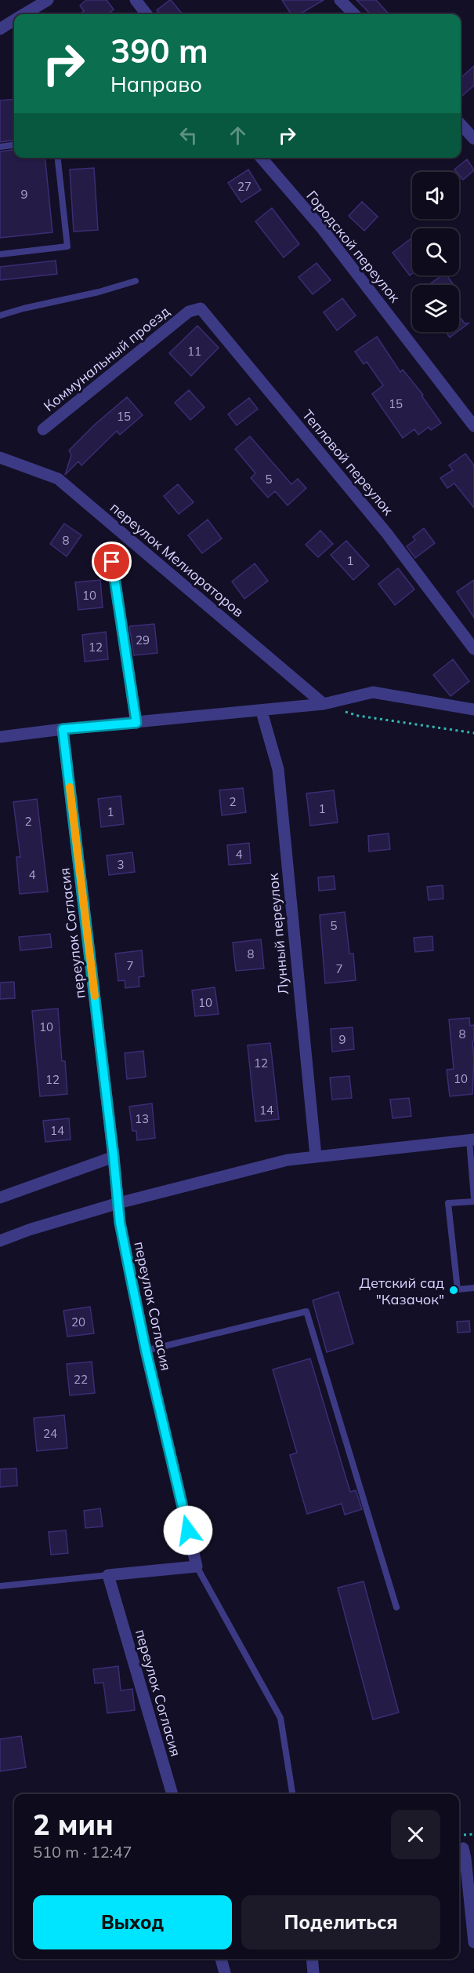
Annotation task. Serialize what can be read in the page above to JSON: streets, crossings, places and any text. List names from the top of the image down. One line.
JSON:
{"streets":{"street":["Городской переулок","Коммунальный проезд","Тепловой переулок","переулок Мелиораторов","переулок Согласия","Лунный переулок"]},"crossings":[["Коммунальный проезд","Тепловой переулок"]],"places":["Детский сад \"Казачок\""],"house_numbers":["27","9","11","15","15","5","8","1","10","29","12","2","1","1","2","4","3","4","5","8","7","7","10","10","8","9","12","10","12","14","13","14","20","22","24"],"page":{"turn":["390 m","Направо"],"heading":["2 мин","510 m · 12:47"],"buttons":["Выход","Поделиться"]}}
